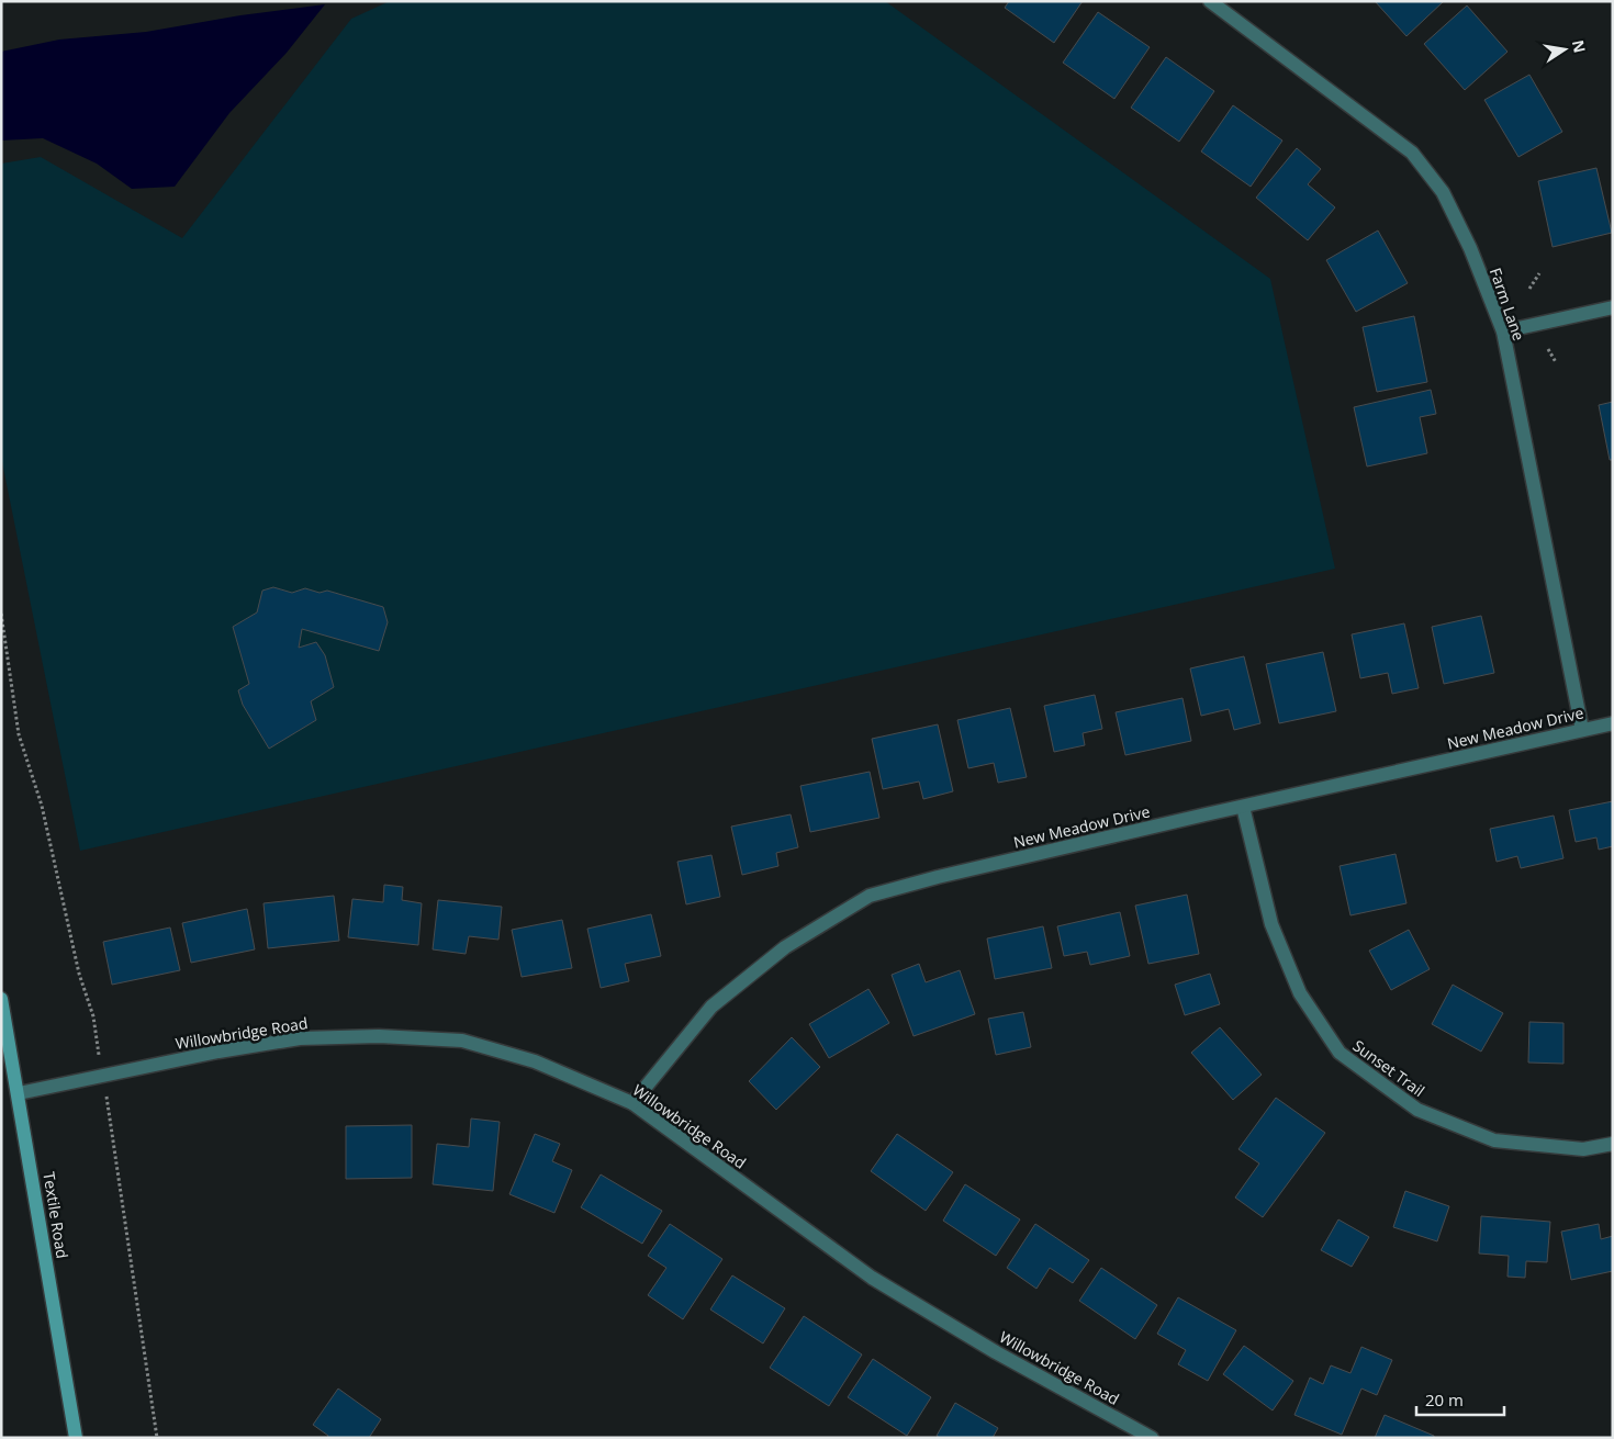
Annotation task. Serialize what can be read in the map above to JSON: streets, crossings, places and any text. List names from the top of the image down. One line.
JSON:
{"streets":{"main road":["Textile Road"],"street":["Farm Lane","New Meadow Drive","Willowbridge Road","Sunset Trail"]},"crossings":[["Farm Lane","New Meadow Drive"],["New Meadow Drive","Willowbridge Road"],["New Meadow Drive","Sunset Trail"],["Willowbridge Road","Textile Road"]],"scale_bar":"20 m","north":"right"}
